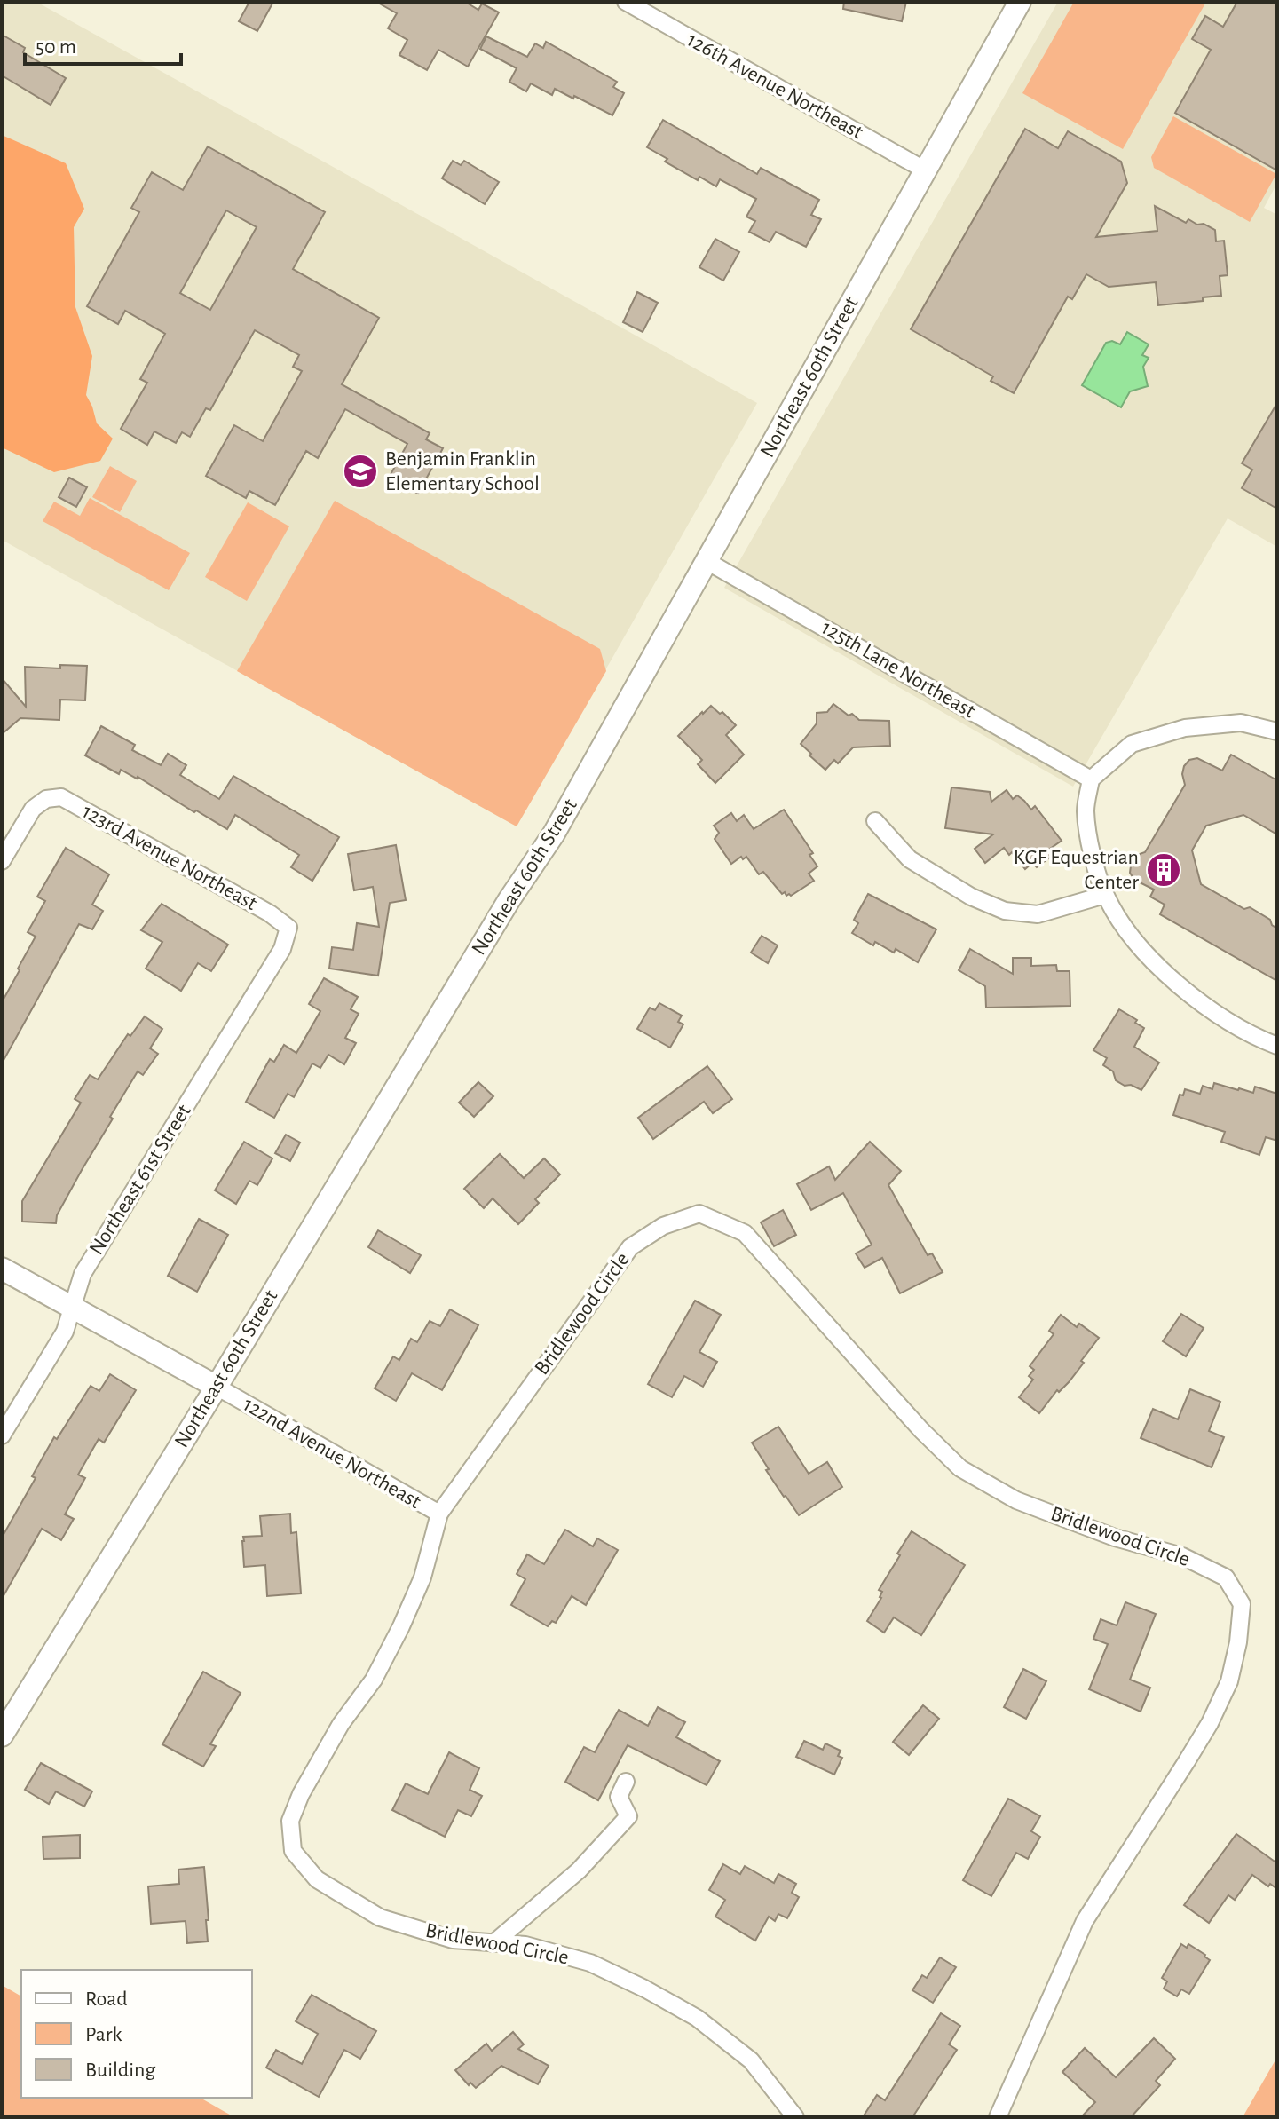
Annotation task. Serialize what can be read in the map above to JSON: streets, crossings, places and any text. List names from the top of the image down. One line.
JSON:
{"streets":{"street":["126th Avenue Northeast","Northeast 60th Street","125th Lane Northeast","123rd Avenue Northeast","Northeast 61st Street","Bridlewood Circle","122nd Avenue Northeast"]},"crossings":[["126th Avenue Northeast","Northeast 60th Street"],["Northeast 60th Street","125th Lane Northeast"],["Northeast 60th Street","122nd Avenue Northeast"],["123rd Avenue Northeast","Northeast 61st Street"],["Northeast 61st Street","122nd Avenue Northeast"],["Bridlewood Circle","122nd Avenue Northeast"]],"places":{"school or university":["Benjamin Franklin Elementary School"],"building":["KGF Equestrian Center"]},"legend":["Road","Park","Building"],"scale_bar":"50 m"}
